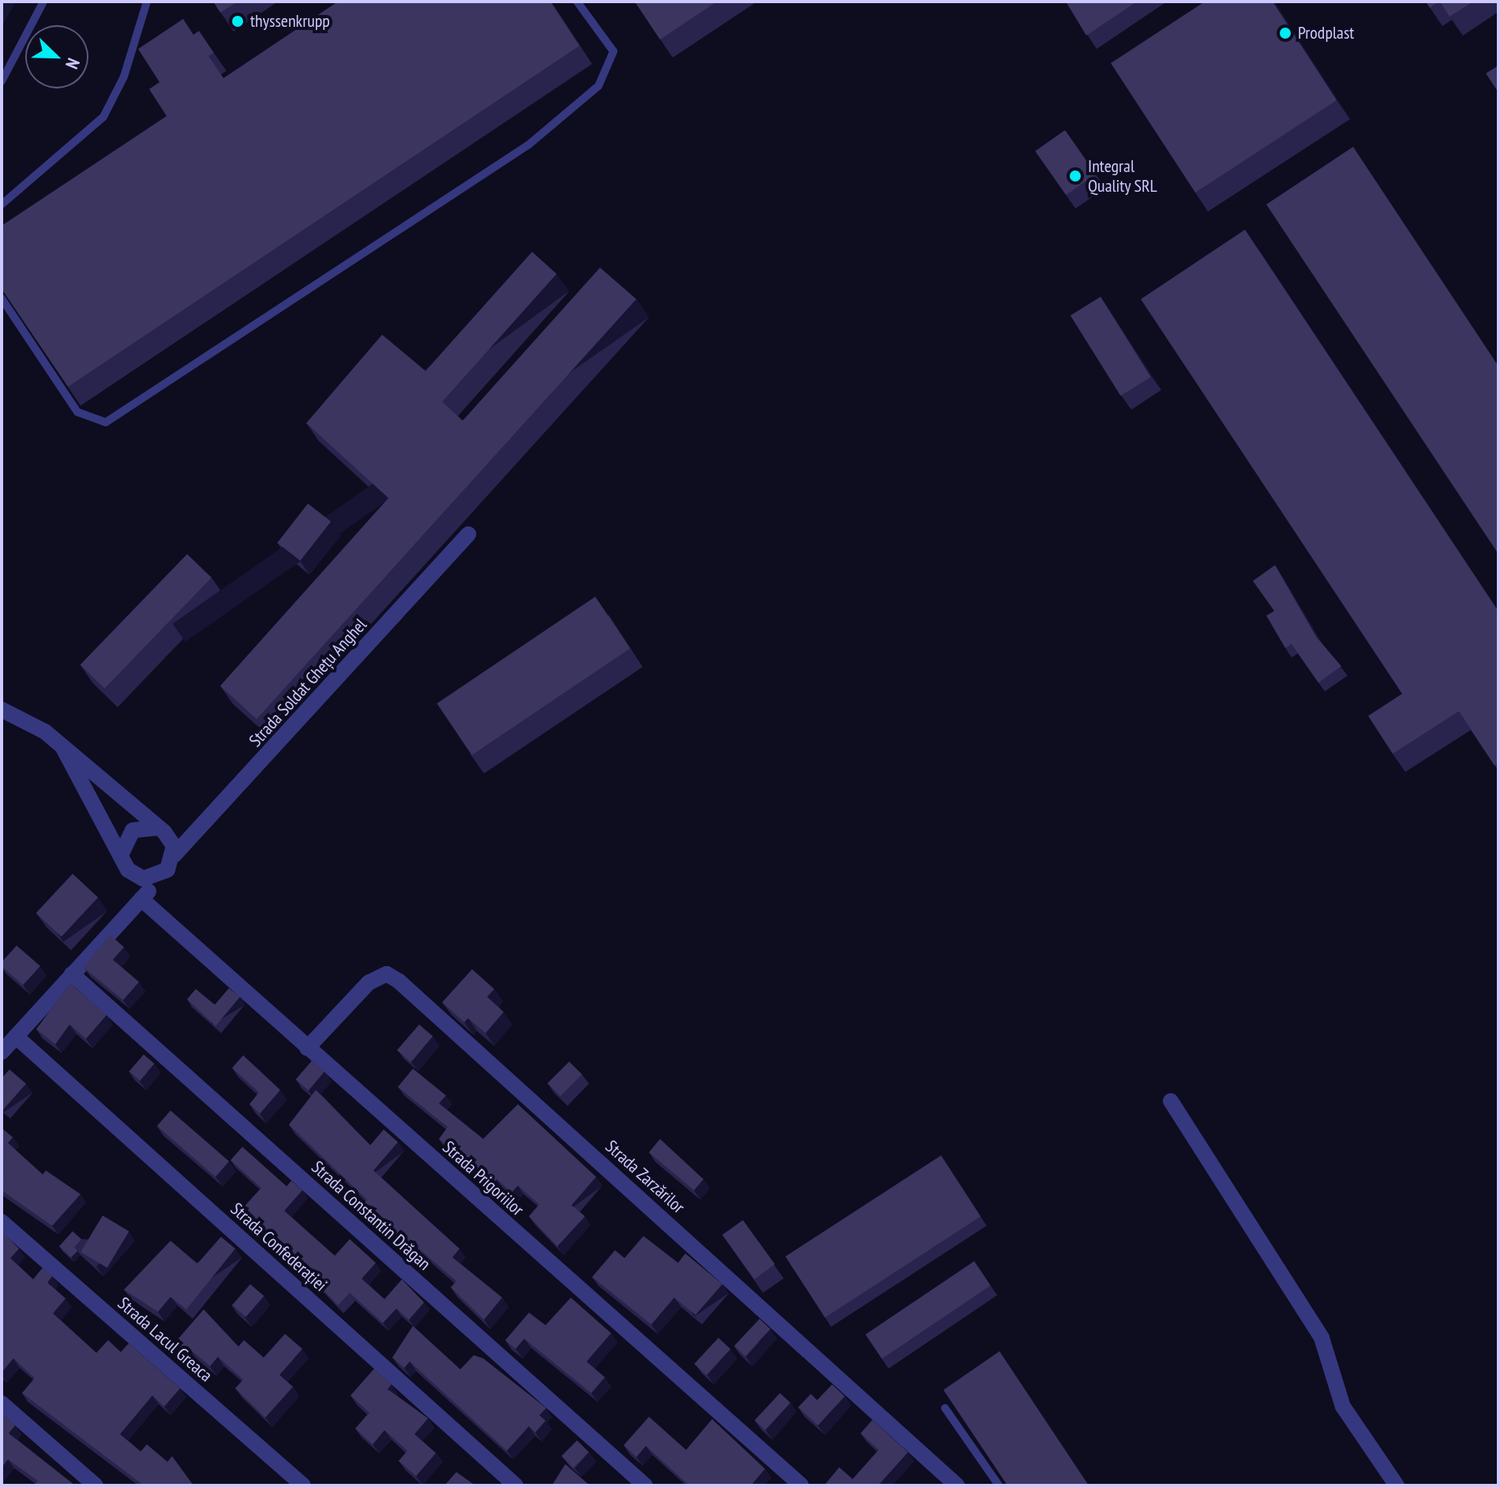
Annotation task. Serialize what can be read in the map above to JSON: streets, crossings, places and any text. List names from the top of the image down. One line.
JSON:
{"streets":{"street":["Strada Soldat Ghețu Anghel","Strada Zarzărilor","Strada Prigoriilor","Strada Constantin Drăgan","Strada Confederației","Strada Lacul Greaca"]},"crossings":[["Strada Zarzărilor","Strada Prigoriilor"]],"places":["thyssenkrupp","Prodplast","Integral Quality SRL"],"north":"bottom right"}
